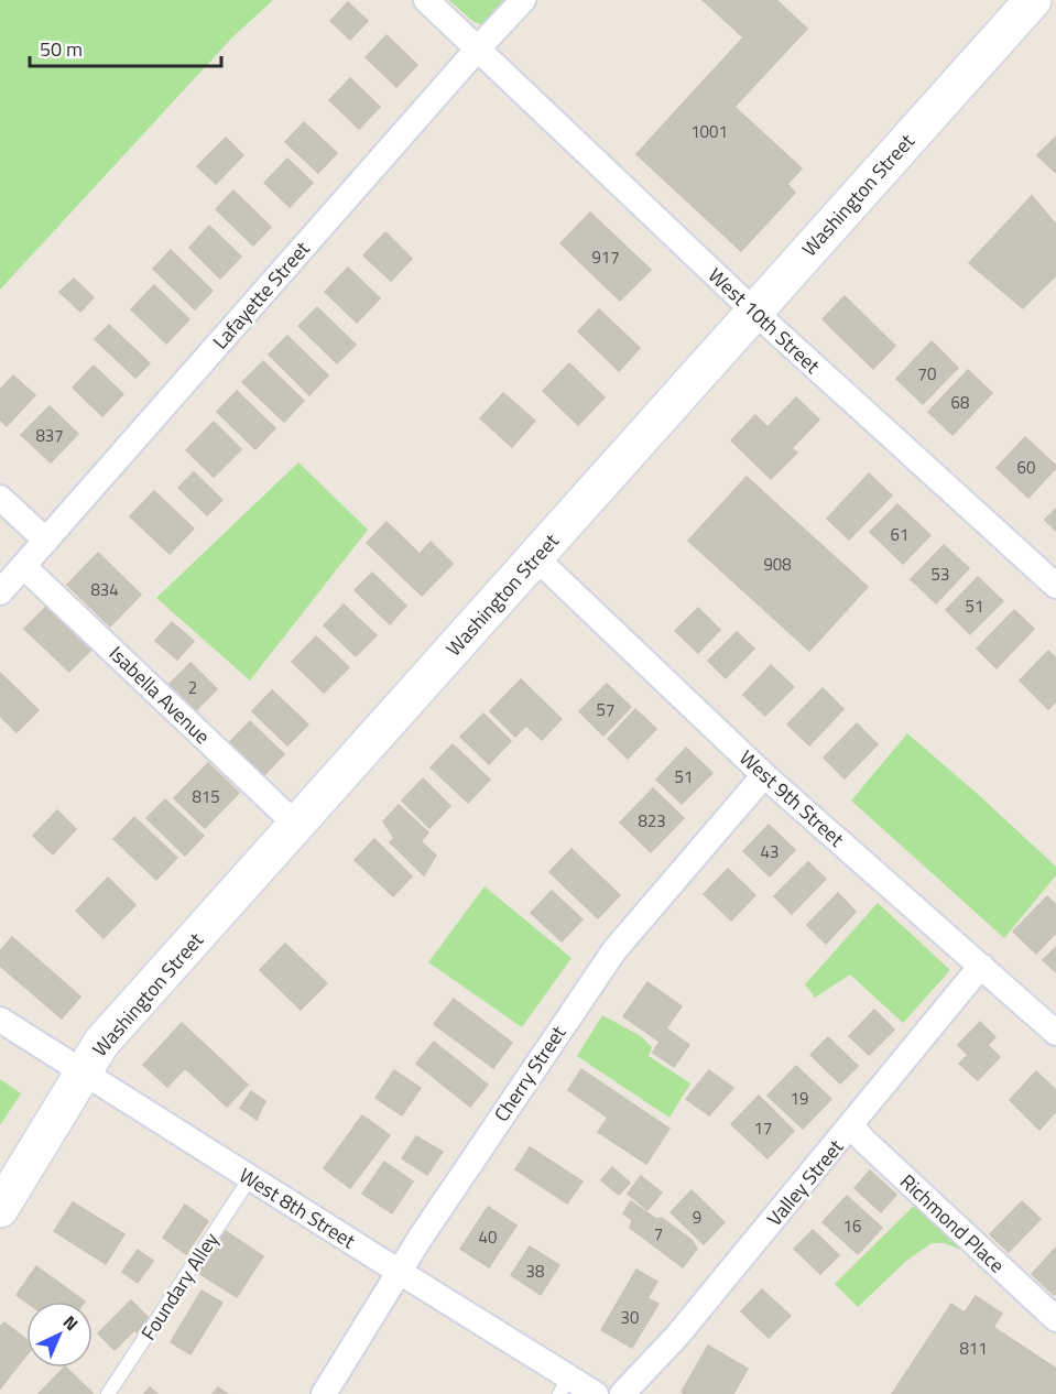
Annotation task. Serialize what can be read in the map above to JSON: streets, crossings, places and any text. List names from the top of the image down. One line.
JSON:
{"streets":{"main road":["Washington Street"],"street":["Lafayette Street","West 10th Street","Isabella Avenue","West 9th Street","Cherry Street","Valley Street","West 8th Street","Richmond Place"],"lane":["Foundary Alley"]},"crossings":[["Washington Street","West 10th Street"],["Washington Street","Isabella Avenue"],["Washington Street","West 9th Street"],["Washington Street","West 8th Street"],["Lafayette Street","West 10th Street"],["Lafayette Street","Isabella Avenue"],["West 9th Street","Cherry Street"],["West 9th Street","Valley Street"],["Cherry Street","West 8th Street"],["Valley Street","Richmond Place"],["West 8th Street","Foundary Alley"]],"house_numbers":["1001","917","70","68","837","60","61","908","53","834","51","2","57","51","815","823","43","19","17","9","16","7","40","38","30","811"],"scale_bar":"50 m","north":"top right"}
